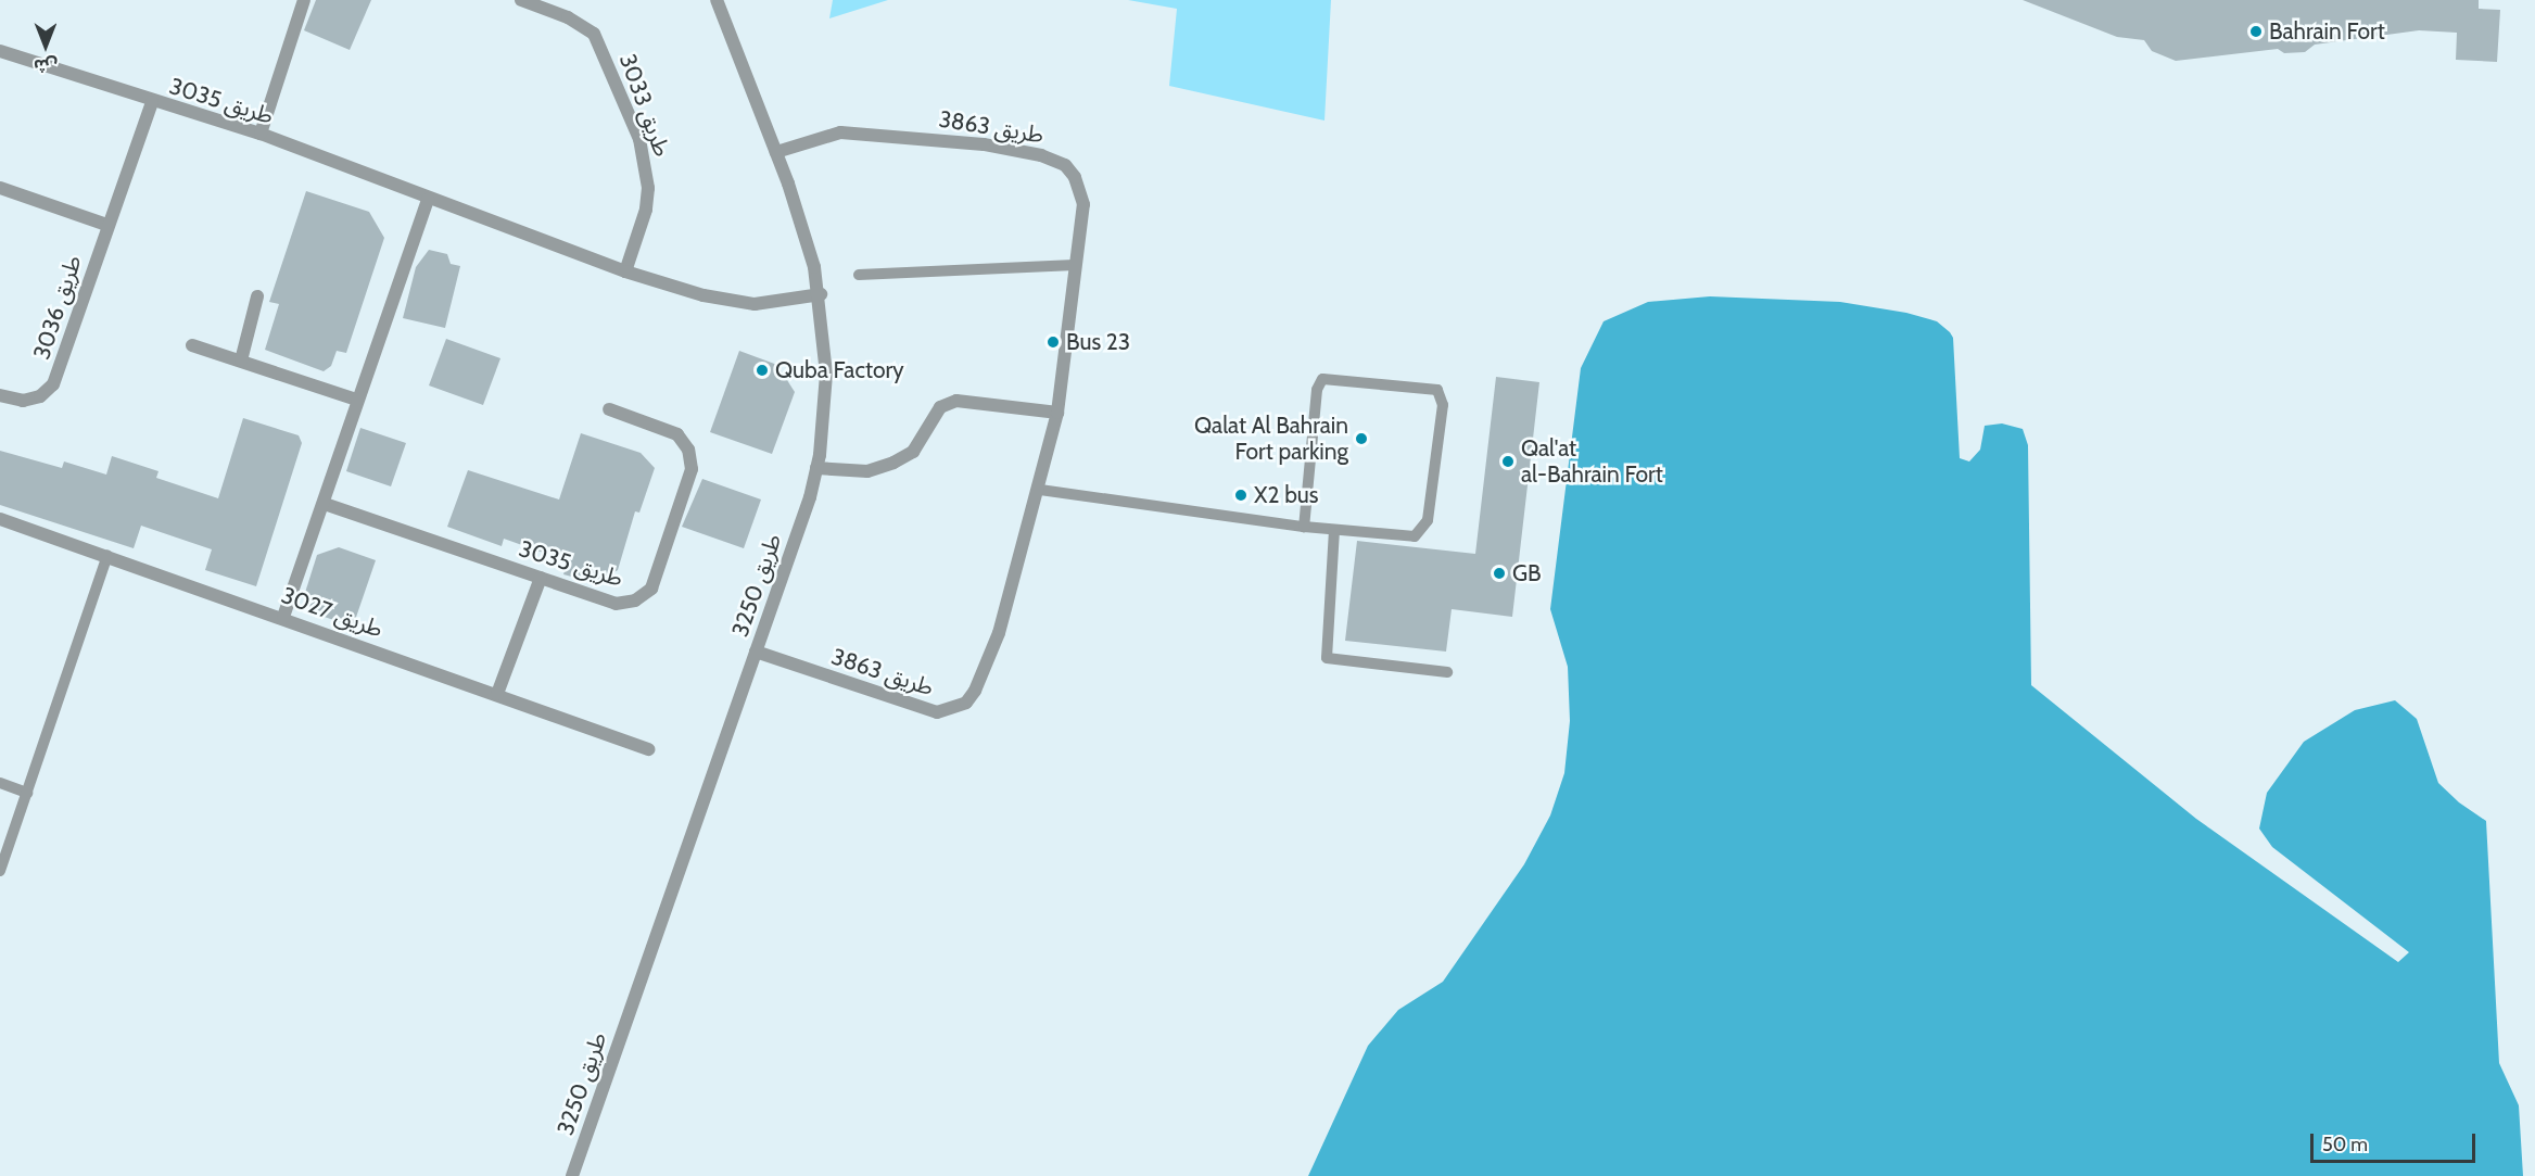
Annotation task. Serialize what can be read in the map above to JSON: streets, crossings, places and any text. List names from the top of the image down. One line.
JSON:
{"streets":{"street":["طريق 3035","طريق 3033","طريق 3863","طريق 3036","طريق 3250","طريق 3027"]},"crossings":[["طريق 3035","طريق 3033"],["طريق 3035","طريق 3036"],["طريق 3035","طريق 3250"],["طريق 3863","طريق 3250"]],"places":["Bahrain Fort","Bus 23","Quba Factory","Qalat Al Bahrain Fort parking","Qal'at al-Bahrain Fort","X2 bus","GB"],"scale_bar":"50 m","north":"bottom"}
